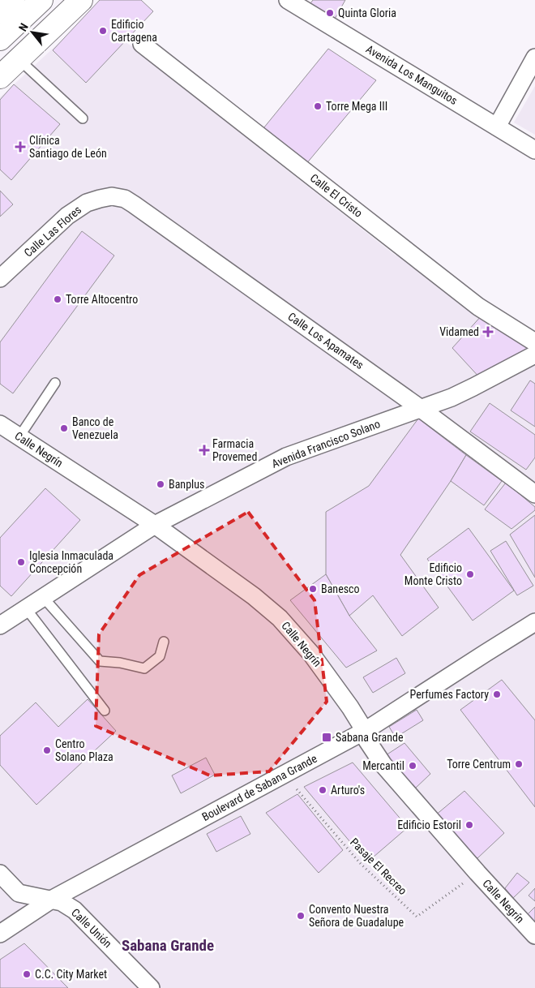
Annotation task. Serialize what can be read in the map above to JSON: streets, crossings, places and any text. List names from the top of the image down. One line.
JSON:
{"streets":{"street":["Avenida Los Manguitos","Calle El Cristo","Calle Las Flores","Calle Los Apamates","Avenida Francisco Solano","Calle Negrín","Boulevard de Sabana Grande","Calle Unión"],"path":["Pasaje El Recreo"]},"crossings":[["Calle Las Flores","Calle Los Apamates"],["Calle Los Apamates","Avenida Francisco Solano"],["Avenida Francisco Solano","Calle Negrín"],["Calle Negrín","Boulevard de Sabana Grande"],["Calle Negrín","Pasaje El Recreo"],["Boulevard de Sabana Grande","Calle Unión"]],"districts":["Sabana Grande"],"places":{"other":["Quinta Gloria","Edificio Cartagena","Torre Mega III","Torre Altocentro","Banco de Venezuela","Banplus","Iglesia Inmaculada Concepción","Edificio Monte Cristo","Banesco","Perfumes Factory","Centro Solano Plaza","Torre Centrum","Mercantil","Arturo's","Edificio Estoril","Convento Nuestra Señora de Guadalupe","C.C. City Market"],"health":["Clínica Santiago de León","Vidamed","Farmacia Provemed"],"transit":["Sabana Grande"]},"north":"top left"}
